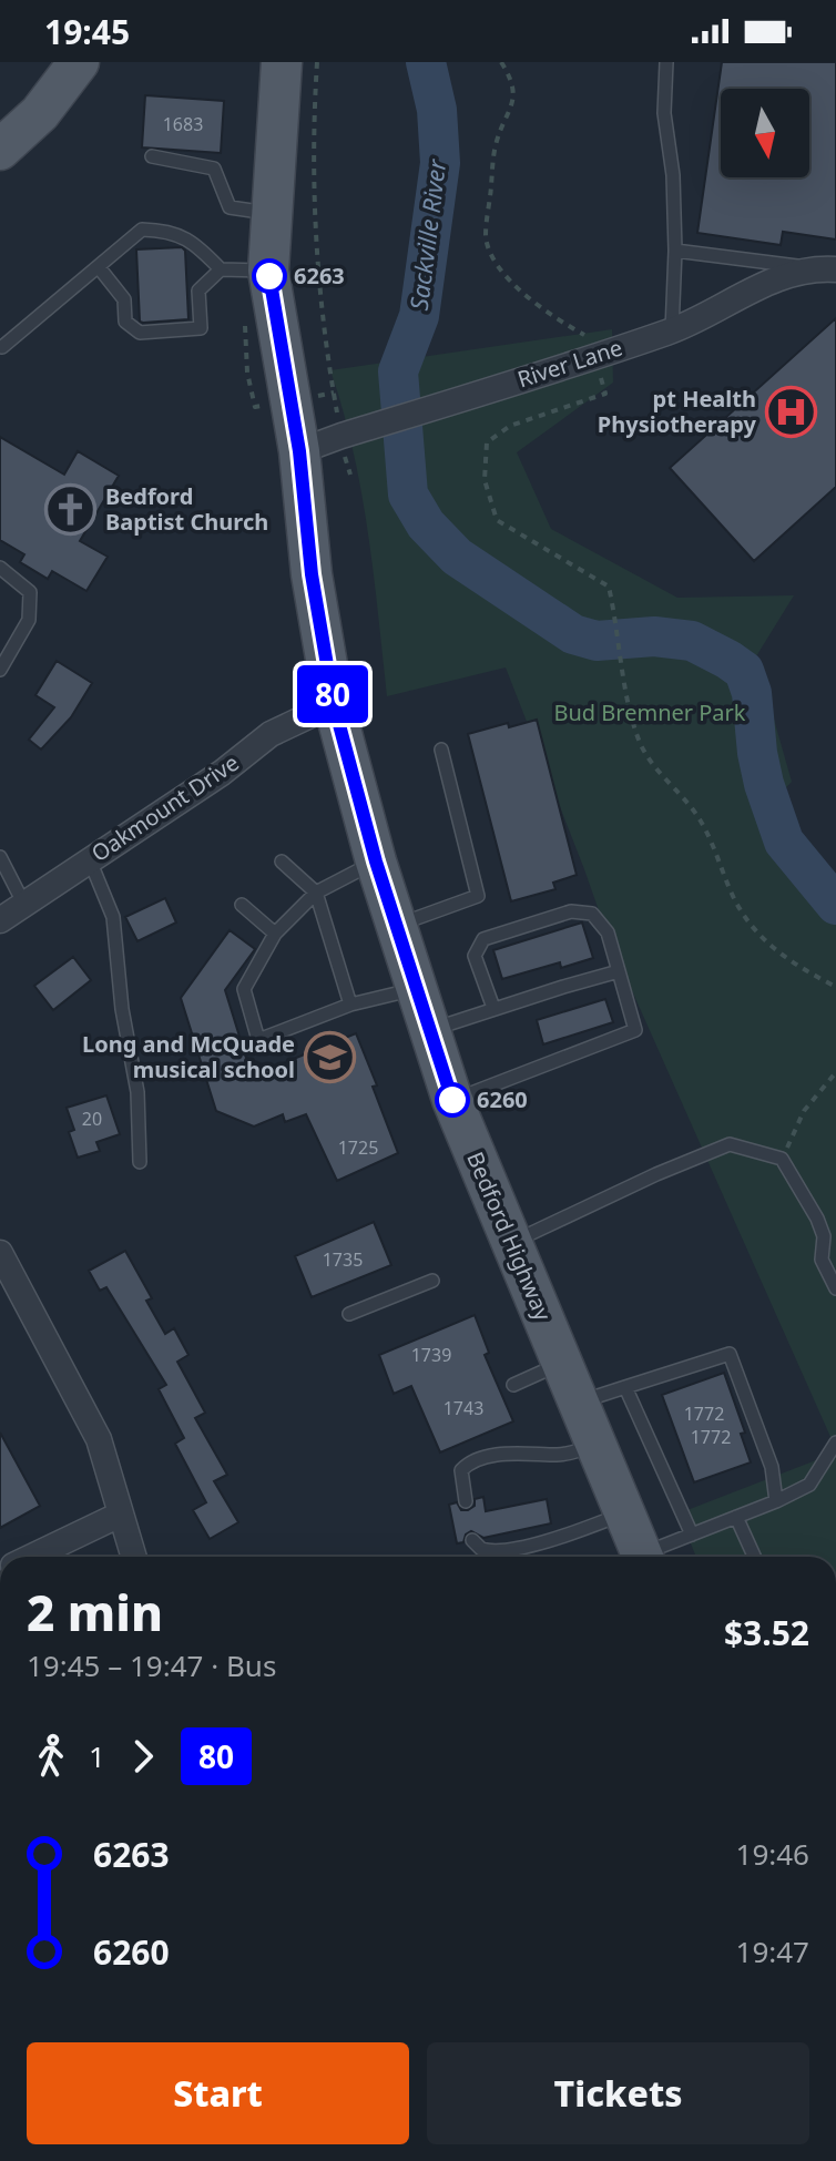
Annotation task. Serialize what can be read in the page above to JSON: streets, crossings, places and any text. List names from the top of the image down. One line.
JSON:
{"streets":{"main road":["Bedford Highway"],"street":["River Lane","Oakmount Drive"]},"crossings":[["River Lane","Bedford Highway"],["Oakmount Drive","Bedford Highway"]],"water":["Sackville River"],"parks":["Bud Bremner Park"],"places":{"other":["6263","6260"],"hospital":["pt Health Physiotherapy"],"church":["Bedford Baptist Church"],"school or university":["Long and McQuade musical school"]},"lines":["bus line 80"],"house_numbers":["1683","20","1725","1735","1739","1743","1772","1772"],"north":"bottom","page":{"status":"19:45","on_map":"80","heading":["2 min","19:45 – 19:47 · Bus","$3.52"],"legs":["1","80"],"list":[{"name":"6263","value":"19:46"},{"name":"6260","value":"19:47"}],"buttons":["Start","Tickets"]}}
